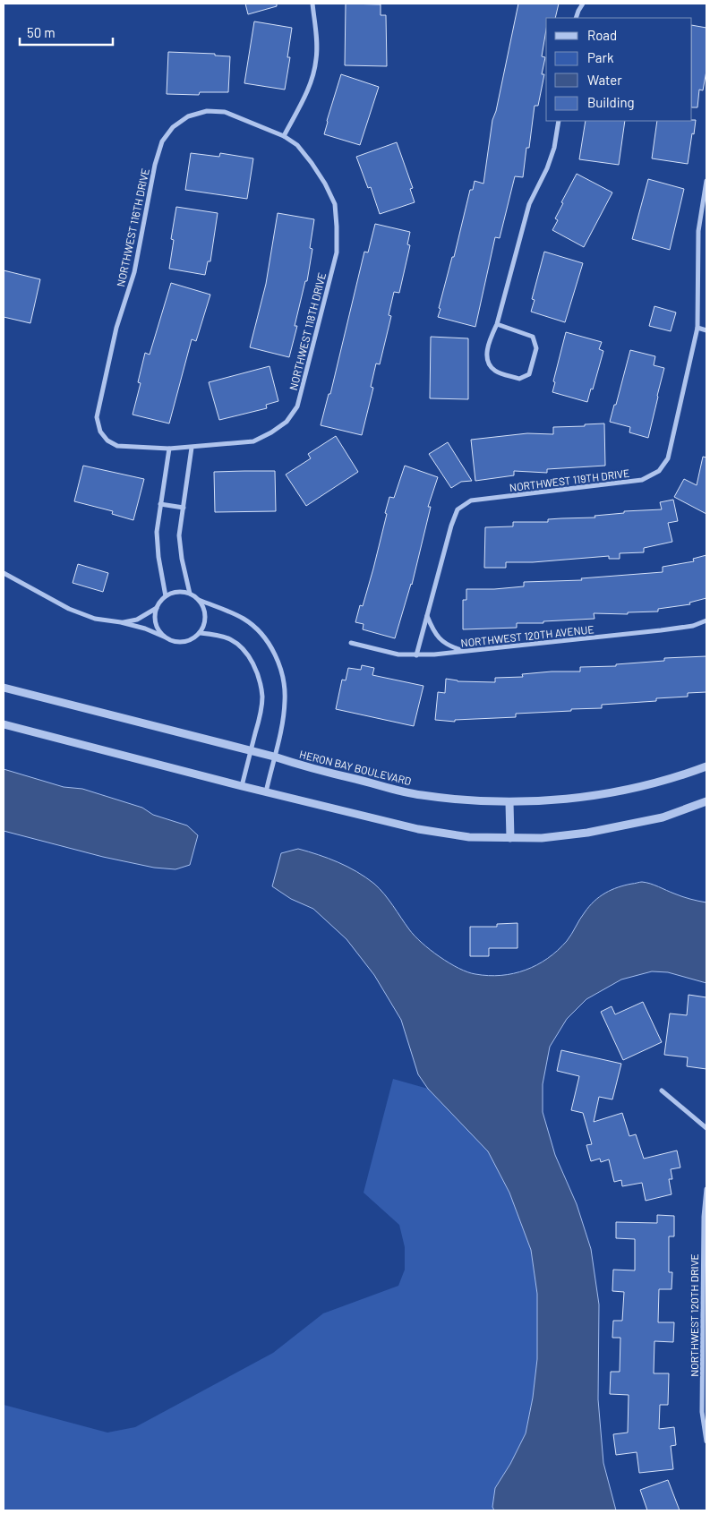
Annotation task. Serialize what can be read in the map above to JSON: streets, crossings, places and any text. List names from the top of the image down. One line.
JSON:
{"streets":{"street":["NORTHWEST 116TH DRIVE","NORTHWEST 118TH DRIVE","NORTHWEST 119TH DRIVE","NORTHWEST 120TH AVENUE","HERON BAY BOULEVARD","NORTHWEST 120TH DRIVE"]},"crossings":[["NORTHWEST 116TH DRIVE","NORTHWEST 118TH DRIVE"],["NORTHWEST 119TH DRIVE","NORTHWEST 120TH AVENUE"]],"legend":["Road","Park","Water","Building"],"scale_bar":"50 m"}
